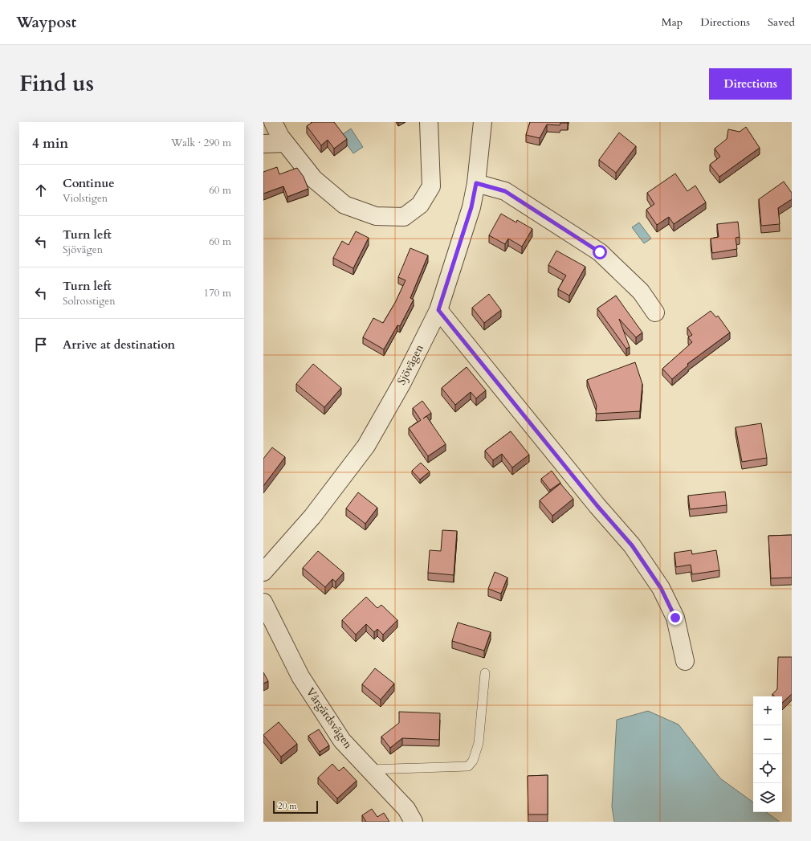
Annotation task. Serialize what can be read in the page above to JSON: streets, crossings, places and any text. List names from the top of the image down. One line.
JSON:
{"streets":{"street":["Sjövägen","Vårgärdsvägen"]},"scale_bar":"20 m","page":{"header":"Waypost","nav":["Map","Directions","Saved"],"title":"Find us","buttons":"Directions","heading":["4 min","Walk · 290 m"],"list":[["Continue","Violstigen","60 m"],["Turn left","Sjövägen","60 m"],["Turn left","Solrosstigen","170 m"],"Arrive at destination"],"map_buttons":["+","−"],"scale":"20 m"}}
